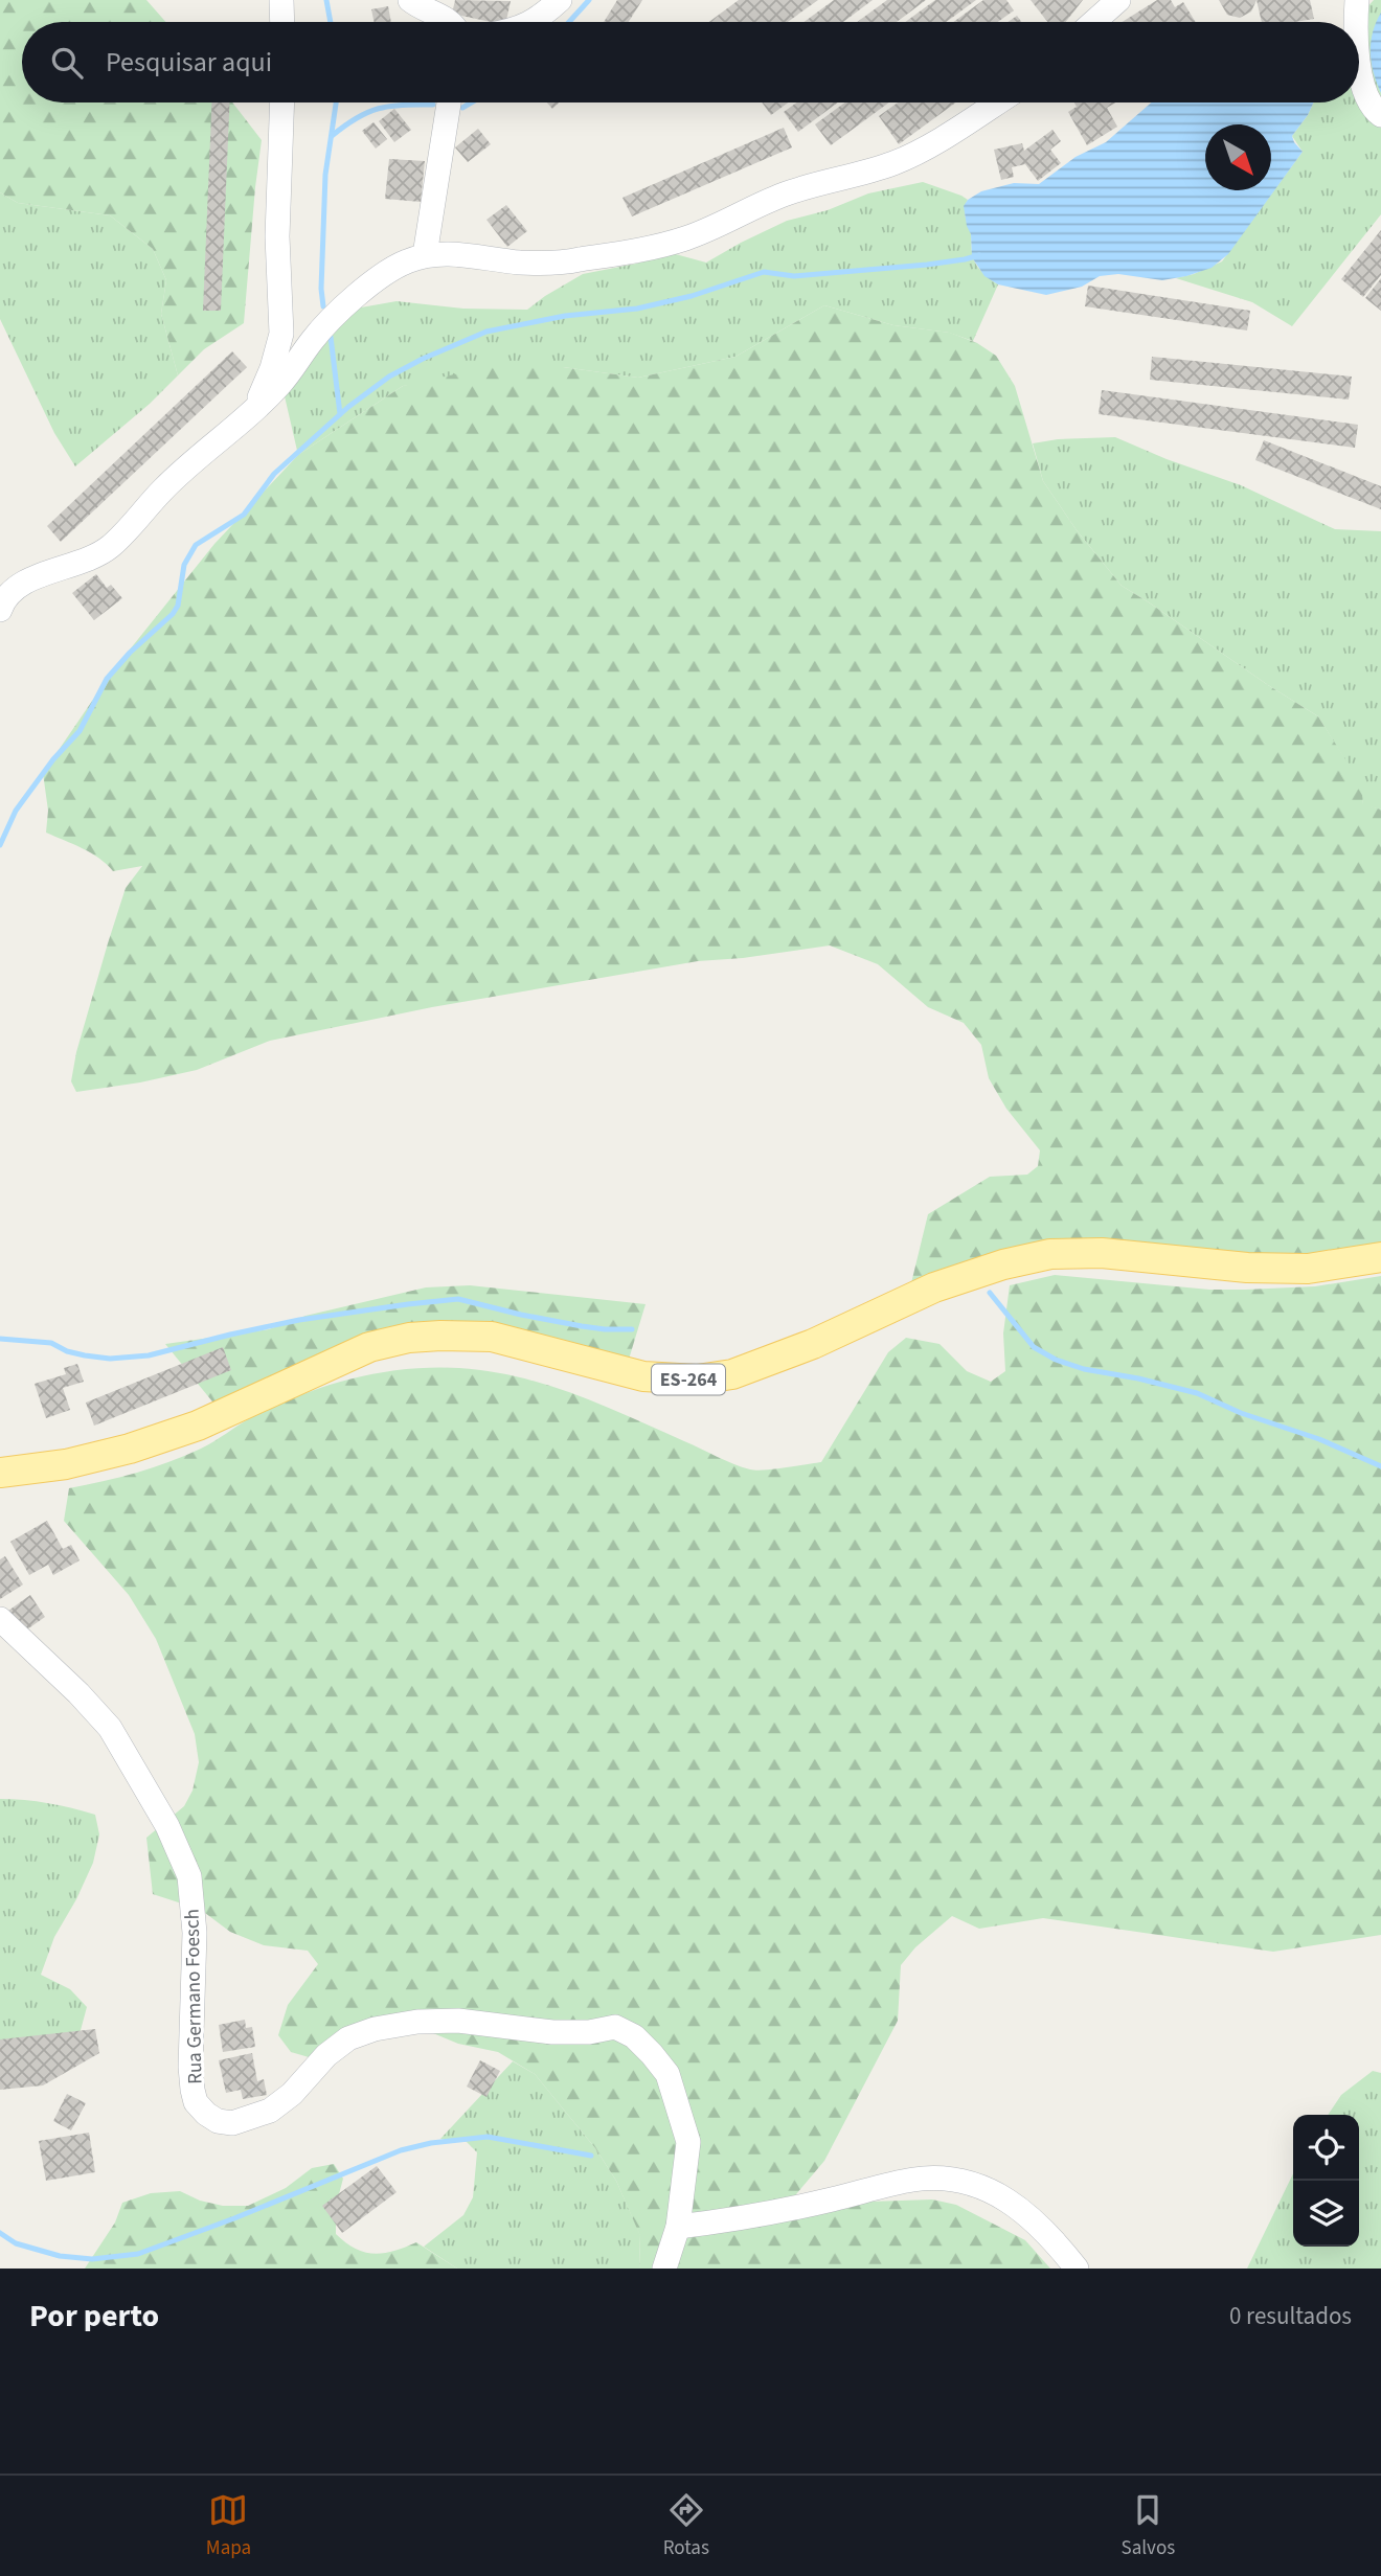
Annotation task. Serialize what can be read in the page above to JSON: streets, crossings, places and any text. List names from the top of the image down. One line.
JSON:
{"streets":{"main road":["ES-264"],"street":["Rua Germano Foesch"]},"north":"bottom right","page":{"search":"Pesquisar aqui","heading":["Por perto","0 resultados"],"nav":["Mapa","Rotas","Salvos"]}}
